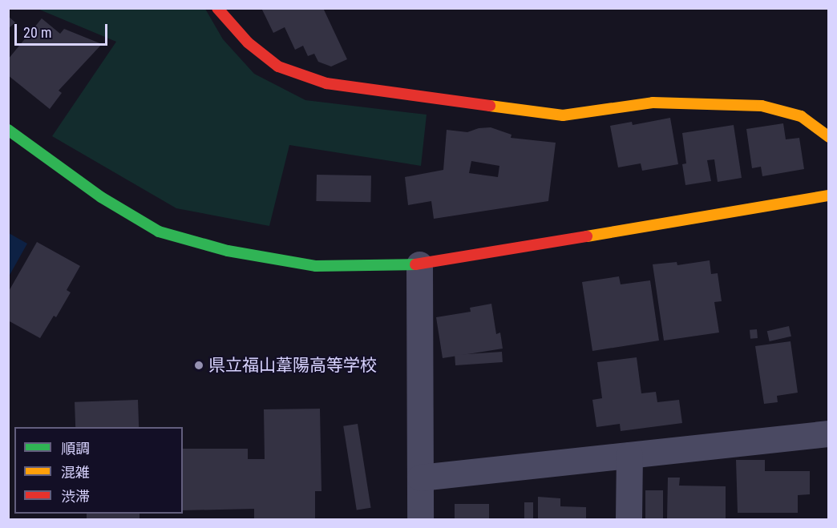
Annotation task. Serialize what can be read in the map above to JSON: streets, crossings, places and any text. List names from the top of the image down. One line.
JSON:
{"places":["県立福山葦陽高等学校"],"legend":["順調","混雑","渋滞"],"scale_bar":"20 m"}
